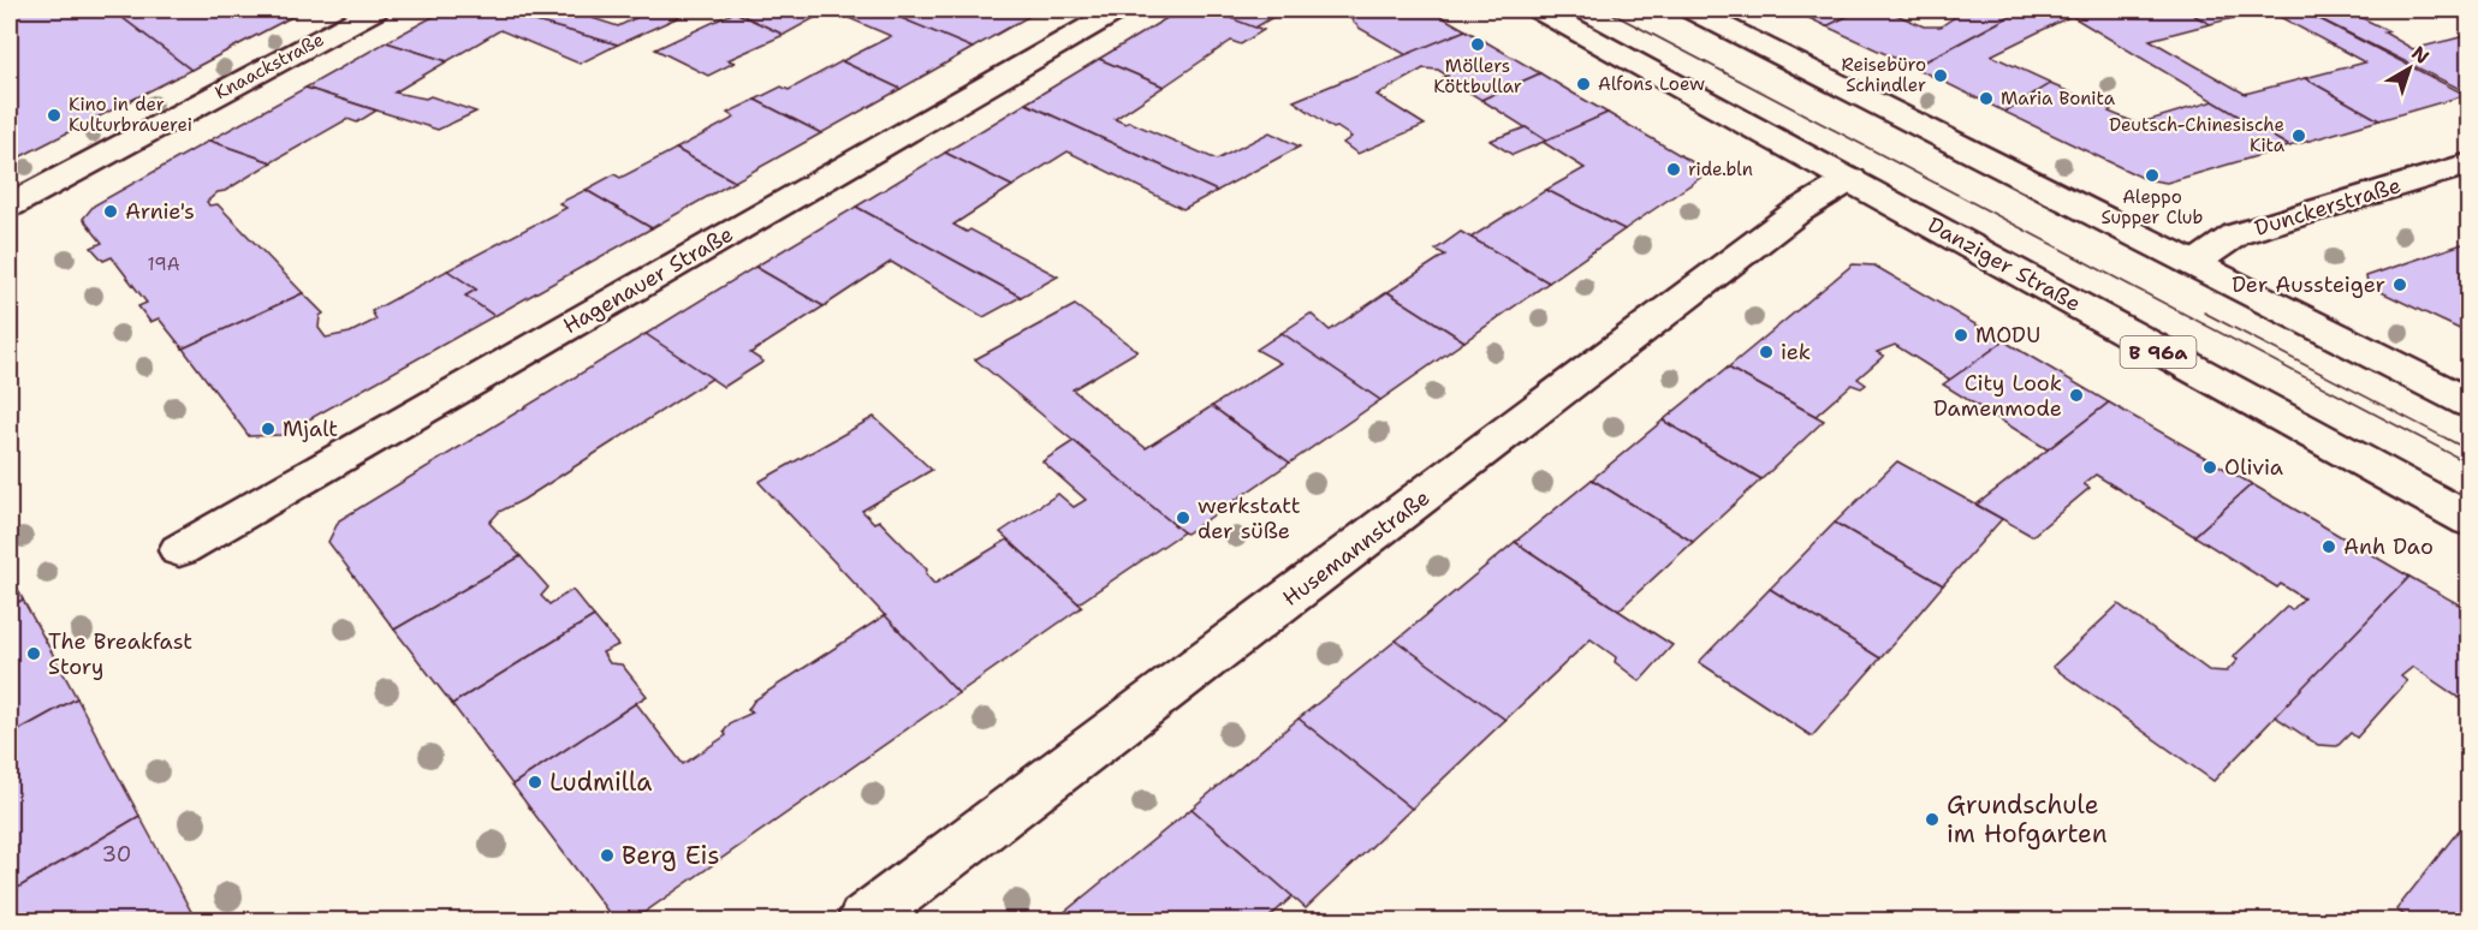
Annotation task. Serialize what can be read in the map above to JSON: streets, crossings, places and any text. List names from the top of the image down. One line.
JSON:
{"streets":{"street":["Knaackstraße","Dunckerstraße","Danziger Straße","Hagenauer Straße","B 96a","Husemannstraße"]},"crossings":[["Danziger Straße","Husemannstraße"]],"places":["Möllers Köttbullar","Reisebüro Schindler","Alfons Loew","Maria Bonita","Kino in der Kulturbrauerei","Deutsch-Chinesische Kita","ride.bln","Aleppo Supper Club","Arnie's","Der Aussteiger","MODU","iek","City Look Damenmode","Mjalt","Olivia","werkstatt der süße","Anh Dao","The Breakfast Story","Ludmilla","Grundschule im Hofgarten","Berg Eis"],"house_numbers":["19A","30"],"north":"top right"}
